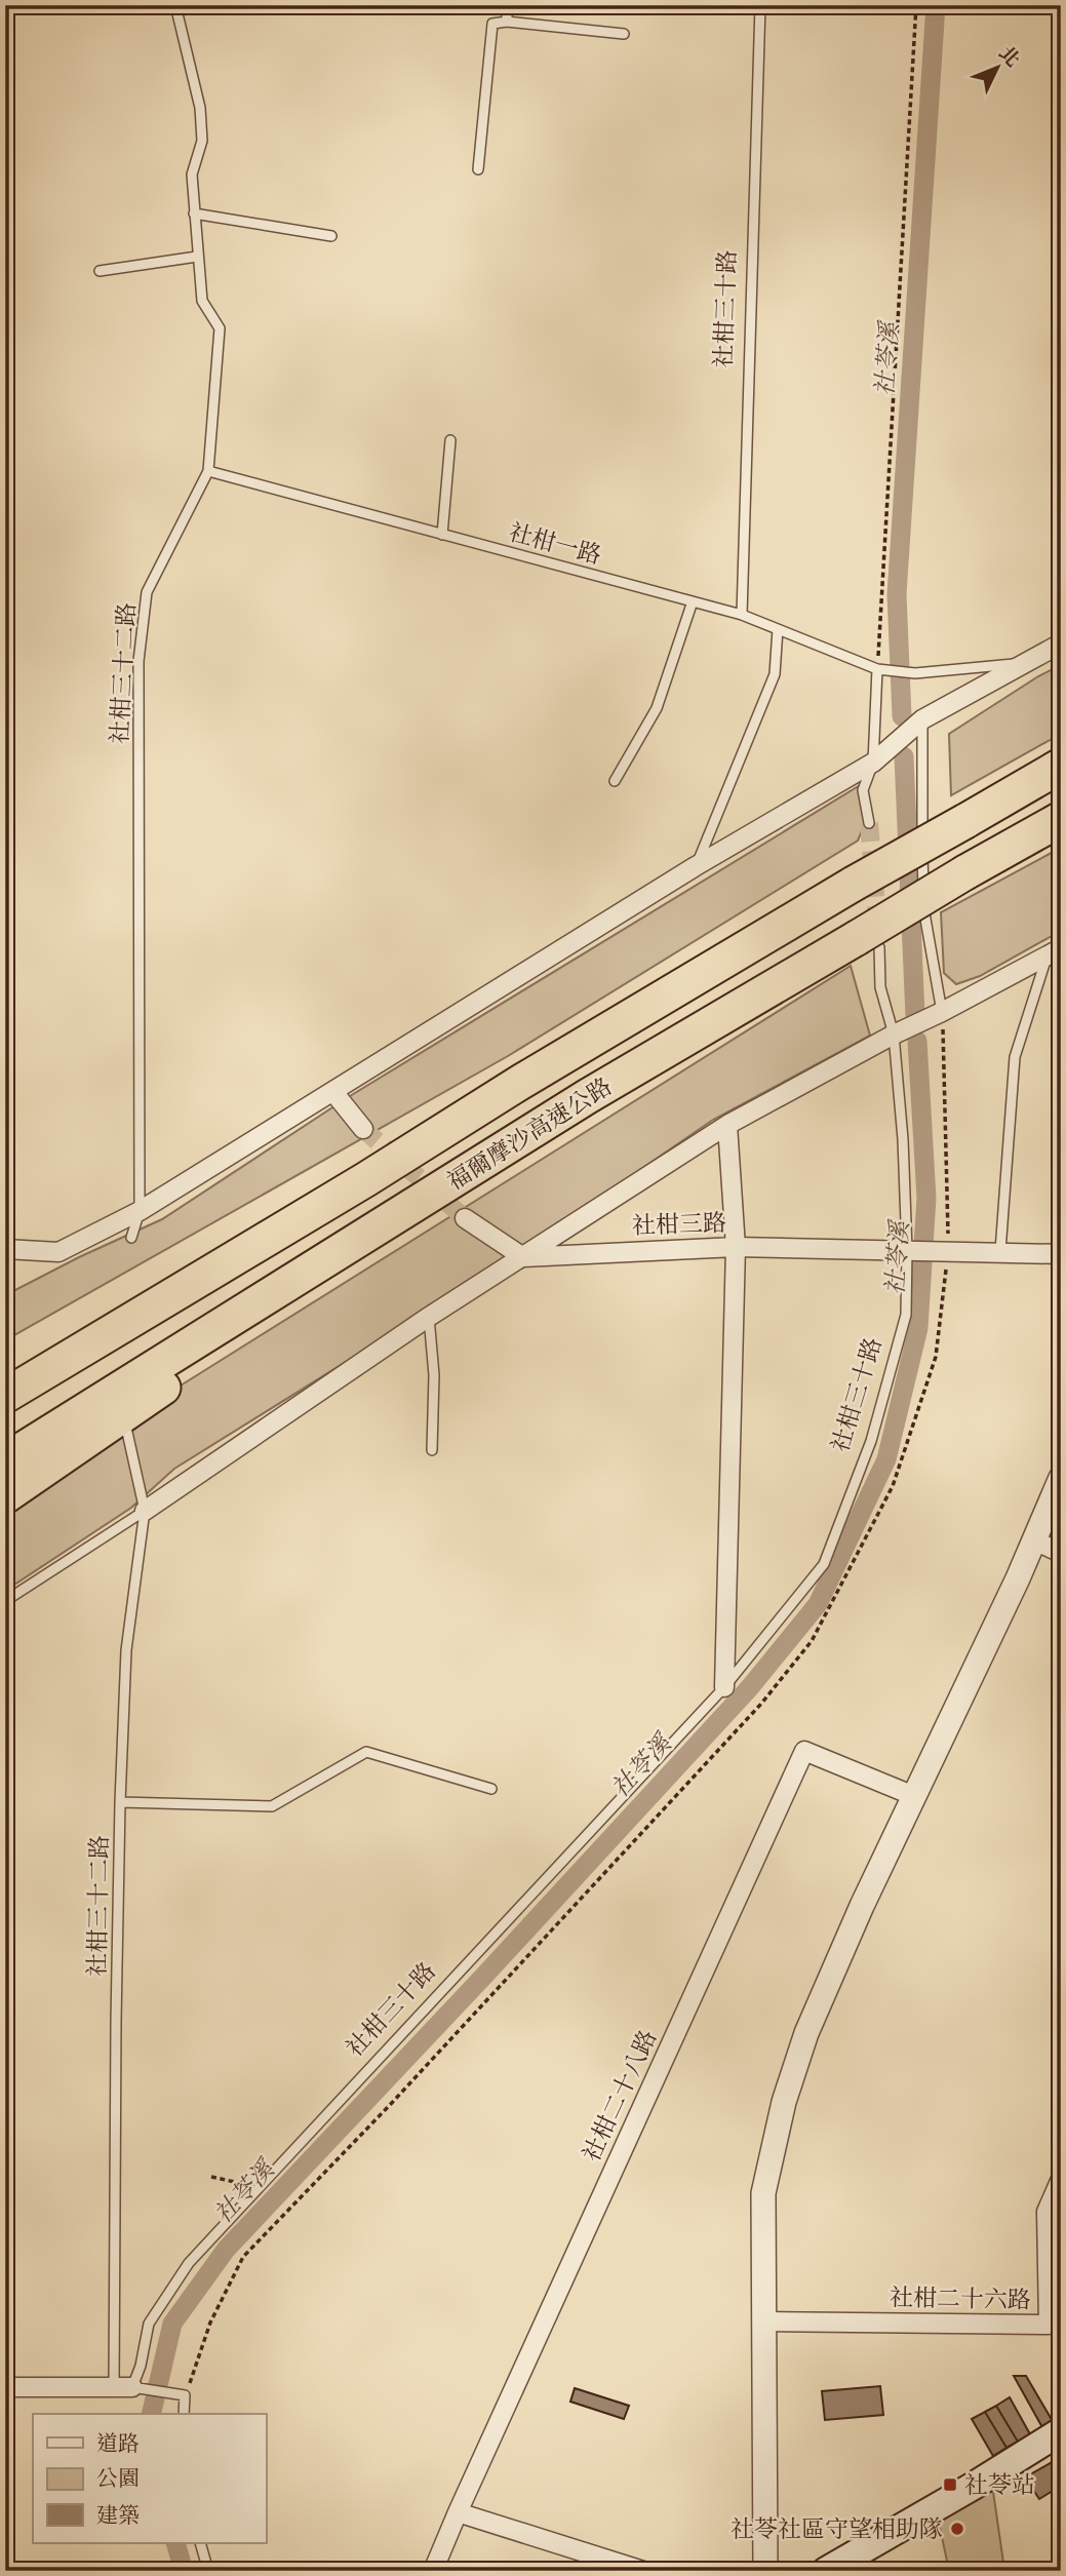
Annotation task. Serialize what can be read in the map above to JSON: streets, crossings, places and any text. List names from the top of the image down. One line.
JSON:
{"streets":{"highway":["福爾摩沙高速公路"],"street":["社柑三路","社柑二十八路","社柑二十六路"],"lane":["社柑三十路","社柑一路","社柑三十二路"]},"crossings":[["社柑三十路","社柑一路"],["社柑三十路","福爾摩沙高速公路"],["社柑三十路","社柑三路"],["社柑一路","社柑三十二路"]],"water":["社苓溪"],"places":{"transit":["社苓站"],"other":["社苓社區守望相助隊"]},"legend":["道路","公園","建築"],"north":"top right"}
